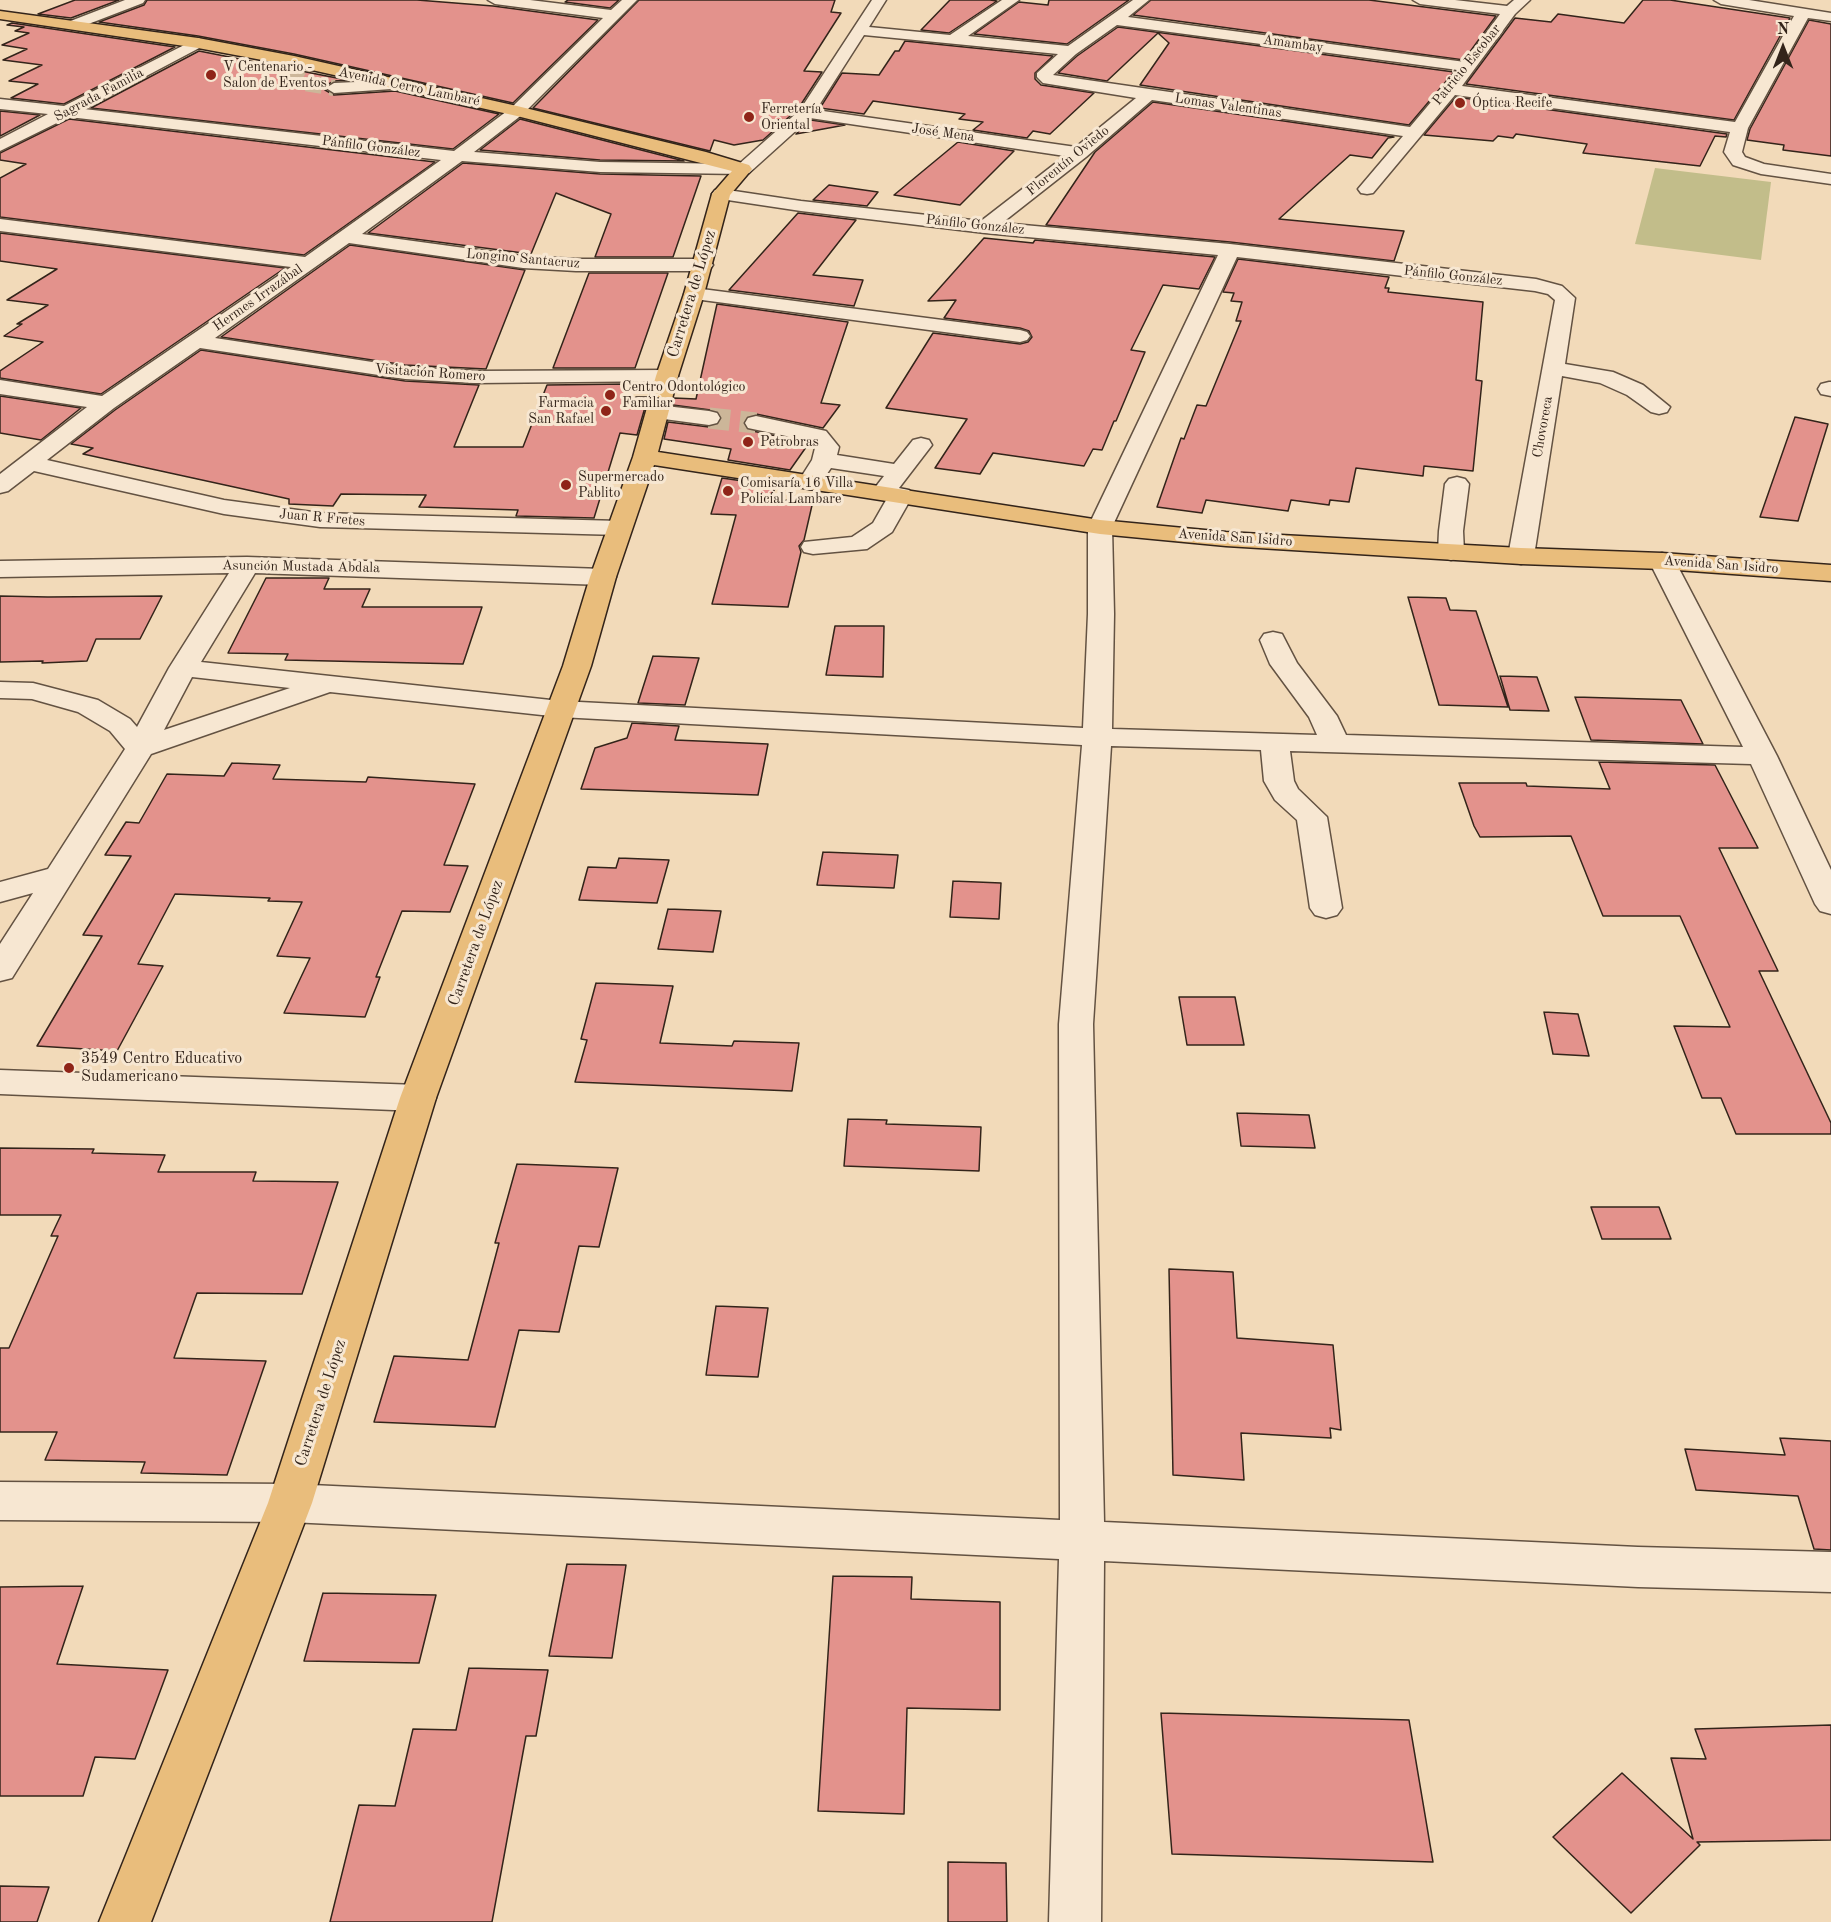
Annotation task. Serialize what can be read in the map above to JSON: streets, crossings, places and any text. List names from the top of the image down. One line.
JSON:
{"streets":{"main road":["Avenida Cerro Lambaré","Carretera de López","Avenida San Isidro"],"street":["Amambay","Patricio Escobar","Sagrada Familia","Lomas Valentinas","José Mena","Pánfilo González","Florentín Oviedo","Longino Santacruz","Hermes Irrazábal","Visitación Romero","Chovoreca","Juan R Fretes","Asunción Mustada Abdala"]},"crossings":[["Amambay","Patricio Escobar"],["Patricio Escobar","Lomas Valentinas"],["Avenida Cerro Lambaré","Sagrada Familia"],["Avenida Cerro Lambaré","Pánfilo González"],["Avenida Cerro Lambaré","Carretera de López"],["Avenida Cerro Lambaré","Hermes Irrazábal"],["Sagrada Familia","Pánfilo González"],["Lomas Valentinas","Florentín Oviedo"],["José Mena","Florentín Oviedo"],["José Mena","Carretera de López"],["Pánfilo González","Florentín Oviedo"],["Pánfilo González","Carretera de López"],["Pánfilo González","Hermes Irrazábal"],["Pánfilo González","Chovoreca"],["Longino Santacruz","Carretera de López"],["Longino Santacruz","Hermes Irrazábal"],["Carretera de López","Visitación Romero"],["Carretera de López","Juan R Fretes"],["Carretera de López","Avenida San Isidro"],["Carretera de López","Asunción Mustada Abdala"],["Hermes Irrazábal","Visitación Romero"],["Hermes Irrazábal","Juan R Fretes"],["Chovoreca","Avenida San Isidro"]],"places":["V Centenario - Salon de Eventos","Óptica Recife","Ferretería Oriental","Centro Odontológico Familiar","Farmacia San Rafael","Petrobras","Supermercado Pablito","Comisaría 16 Villa Policial Lambare","3549 Centro Educativo Sudamericano"],"north":"top"}
